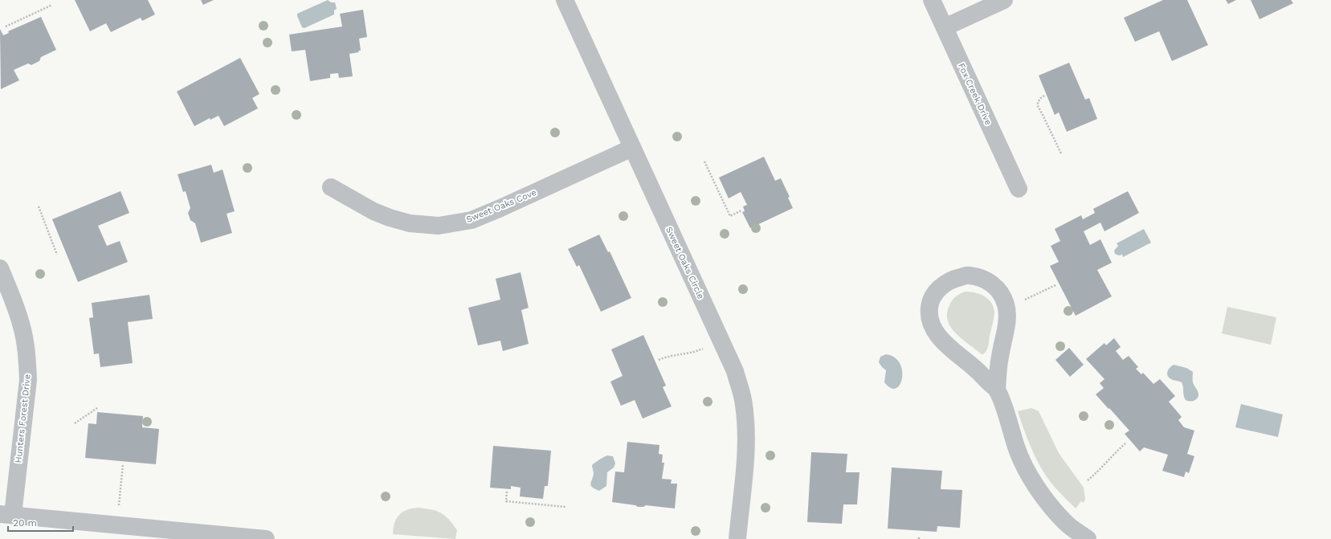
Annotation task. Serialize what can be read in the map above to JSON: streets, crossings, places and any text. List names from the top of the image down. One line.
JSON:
{"streets":{"street":["Fox Creek Drive","Sweet Oaks Cove","Sweet Oaks Circle","Hunters Forest Drive"]},"crossings":[["Sweet Oaks Cove","Sweet Oaks Circle"]],"scale_bar":"20 m"}
